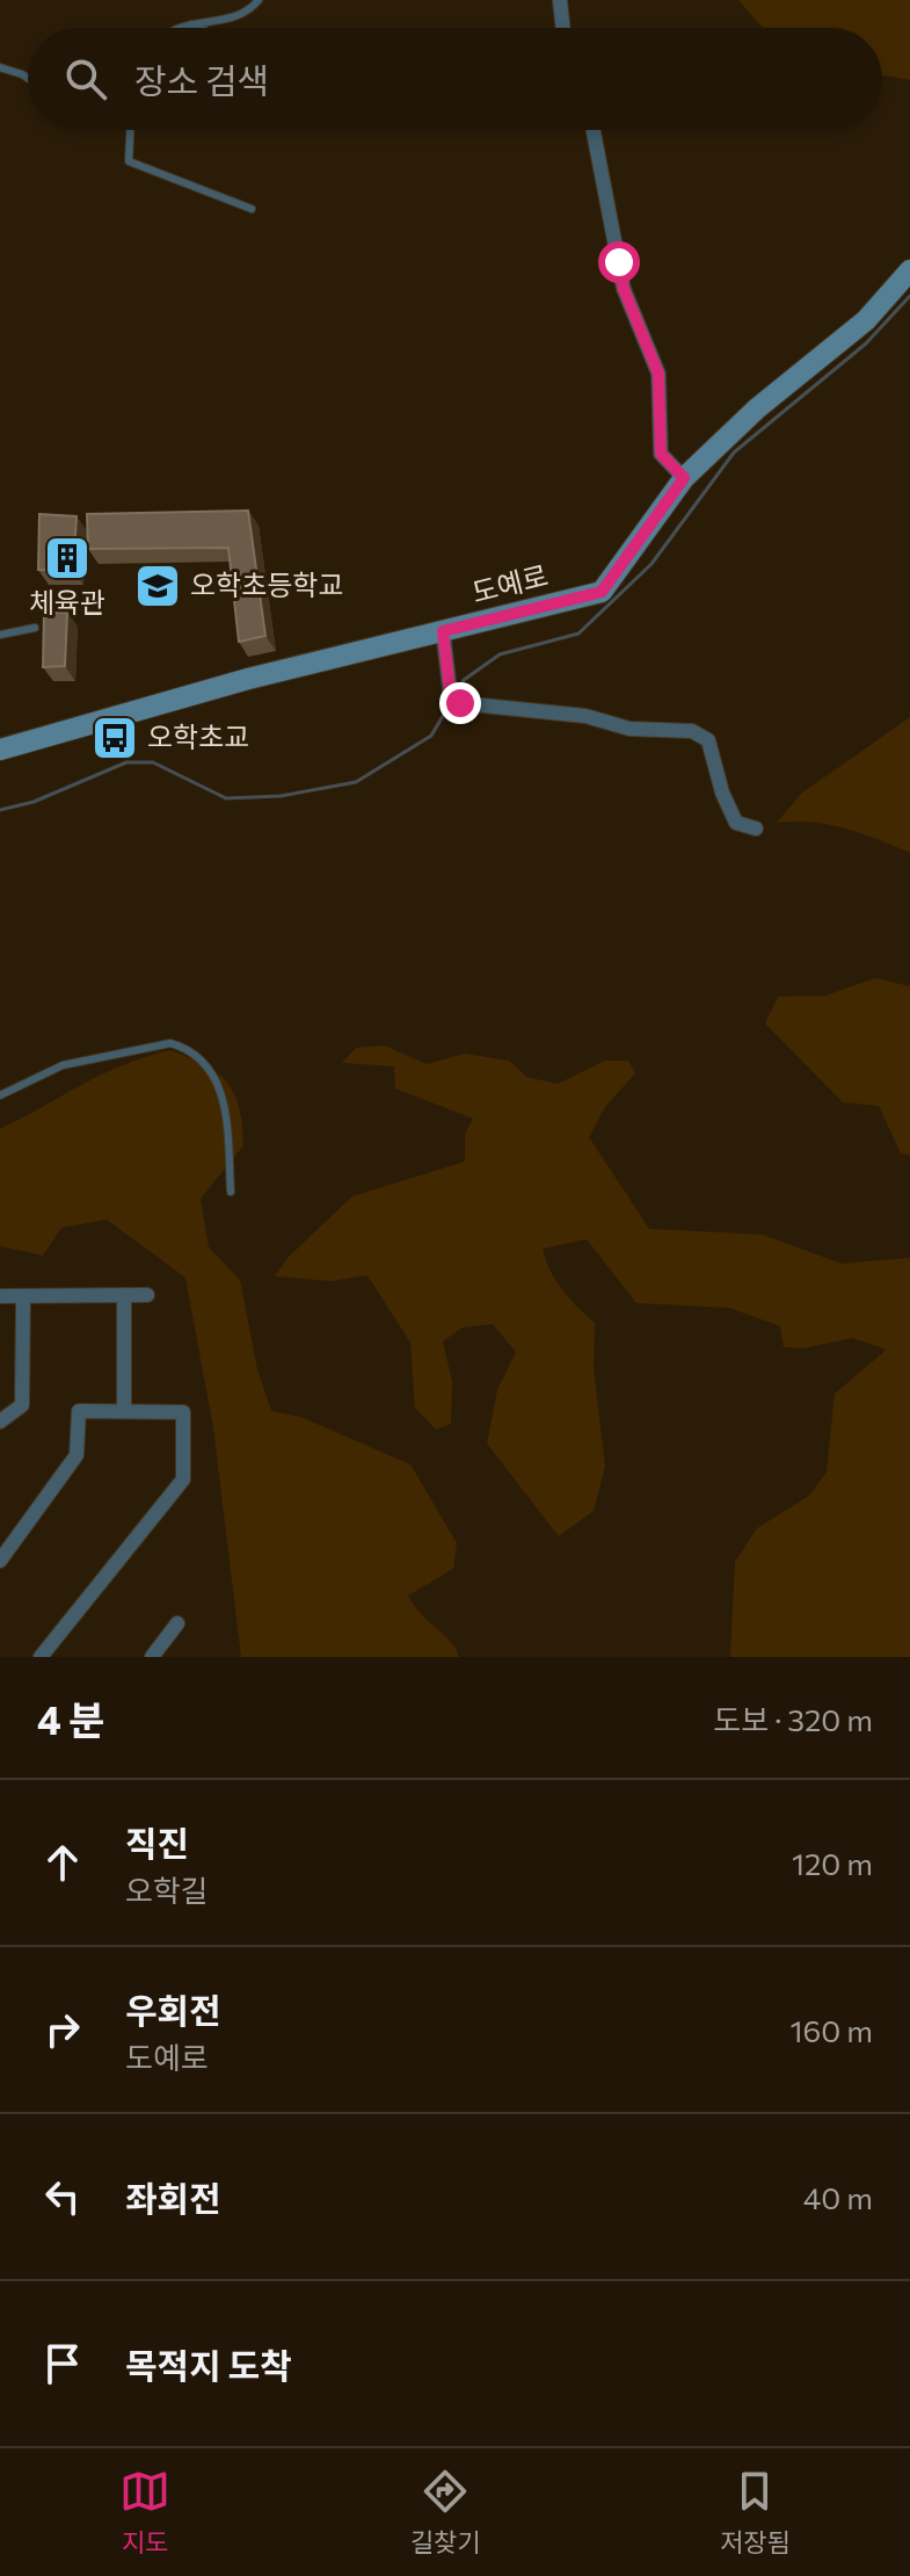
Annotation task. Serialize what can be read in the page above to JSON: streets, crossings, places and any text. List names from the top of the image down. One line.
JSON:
{"streets":{"street":["도예로"]},"places":{"building":["체육관"],"school or university":["오학초등학교"],"bus stop":["오학초교"]},"page":{"search":"장소 검색","heading":["4 분","도보 · 320 m"],"list":[["직진","오학길","120 m"],["우회전","도예로","160 m"],["좌회전","40 m"],"목적지 도착"],"nav":["지도","길찾기","저장됨"]}}
